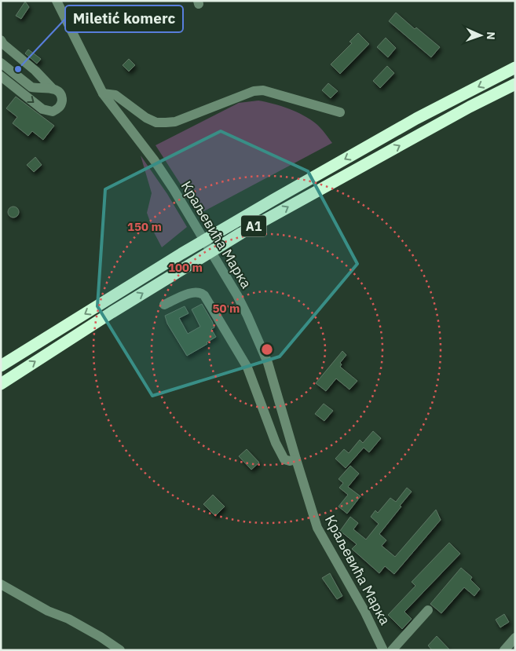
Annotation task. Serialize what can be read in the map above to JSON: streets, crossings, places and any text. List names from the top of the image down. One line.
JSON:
{"streets":{"highway":["A1"],"street":["Краљевића Марка"]},"places":["Miletić komerc"],"north":"right","rings":["150 m","100 m","50 m"]}
